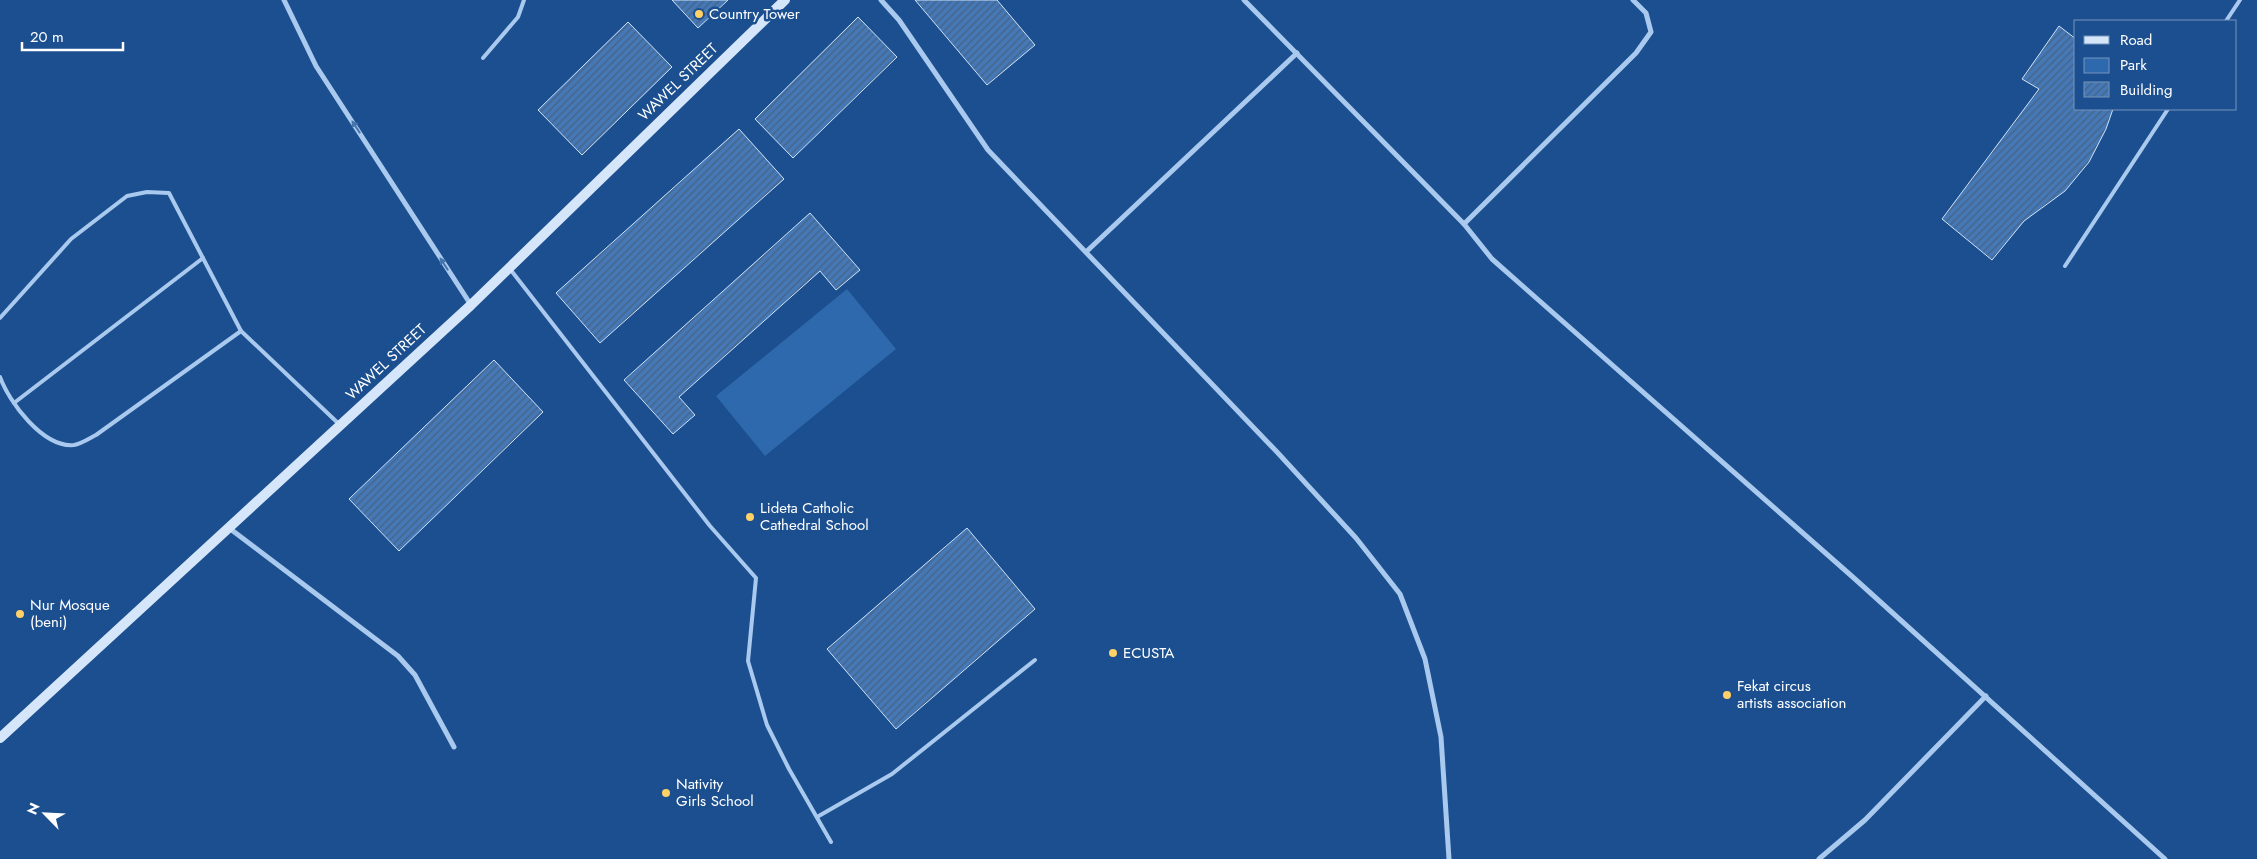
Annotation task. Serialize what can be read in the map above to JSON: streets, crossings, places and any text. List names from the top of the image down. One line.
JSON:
{"streets":{"main road":["WAWEL STREET"]},"places":["Country Tower","Lideta Catholic Cathedral School","Nur Mosque (beni)","ECUSTA","Fekat circus artists association","Nativity Girls School"],"legend":["Road","Park","Building"],"scale_bar":"20 m","north":"top left"}
